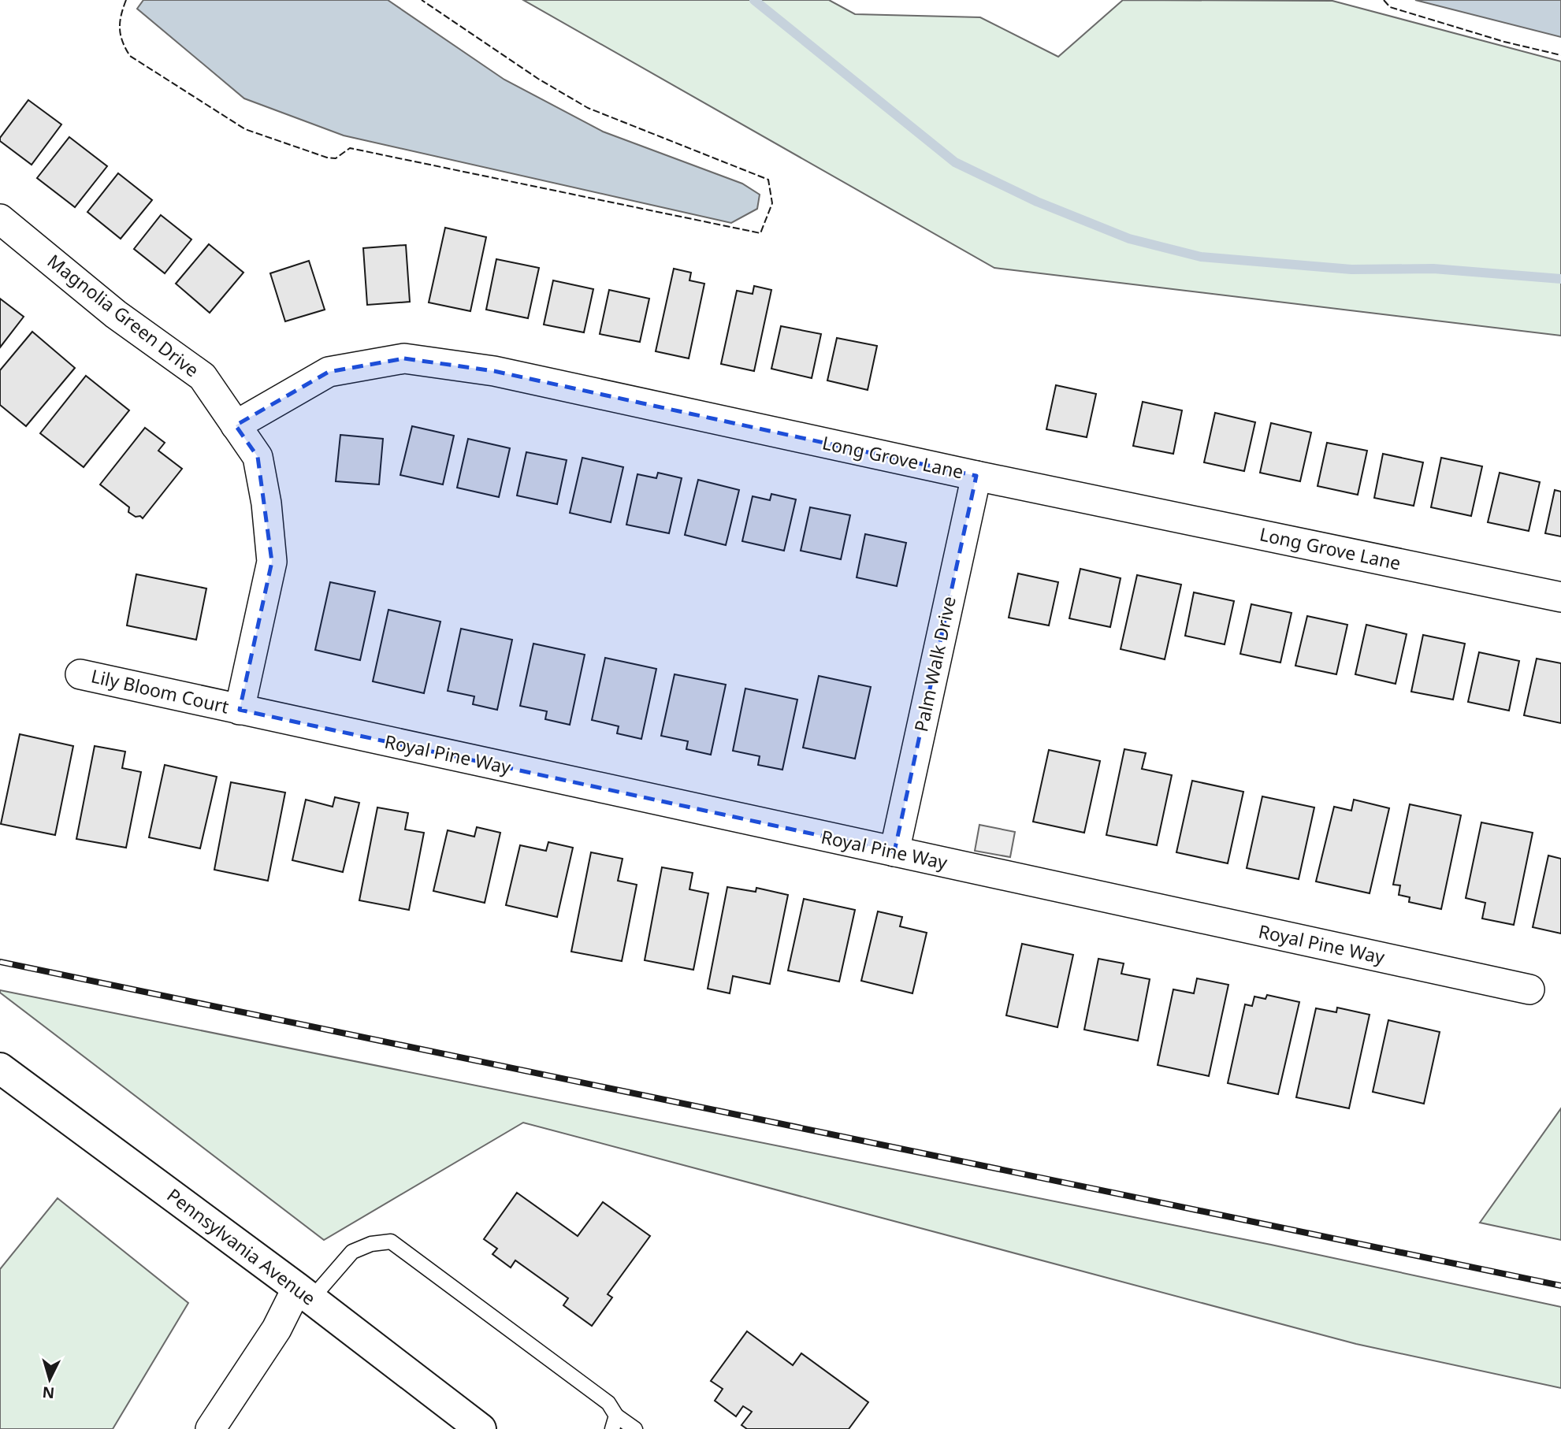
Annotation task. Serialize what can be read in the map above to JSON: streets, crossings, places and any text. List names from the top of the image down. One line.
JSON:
{"streets":{"street":["Magnolia Green Drive","Long Grove Lane","Palm Walk Drive","Lily Bloom Court","Royal Pine Way","Pennsylvania Avenue"]},"crossings":[["Magnolia Green Drive","Long Grove Lane"],["Magnolia Green Drive","Lily Bloom Court"],["Magnolia Green Drive","Royal Pine Way"],["Long Grove Lane","Palm Walk Drive"],["Palm Walk Drive","Royal Pine Way"],["Lily Bloom Court","Royal Pine Way"]],"north":"bottom"}
